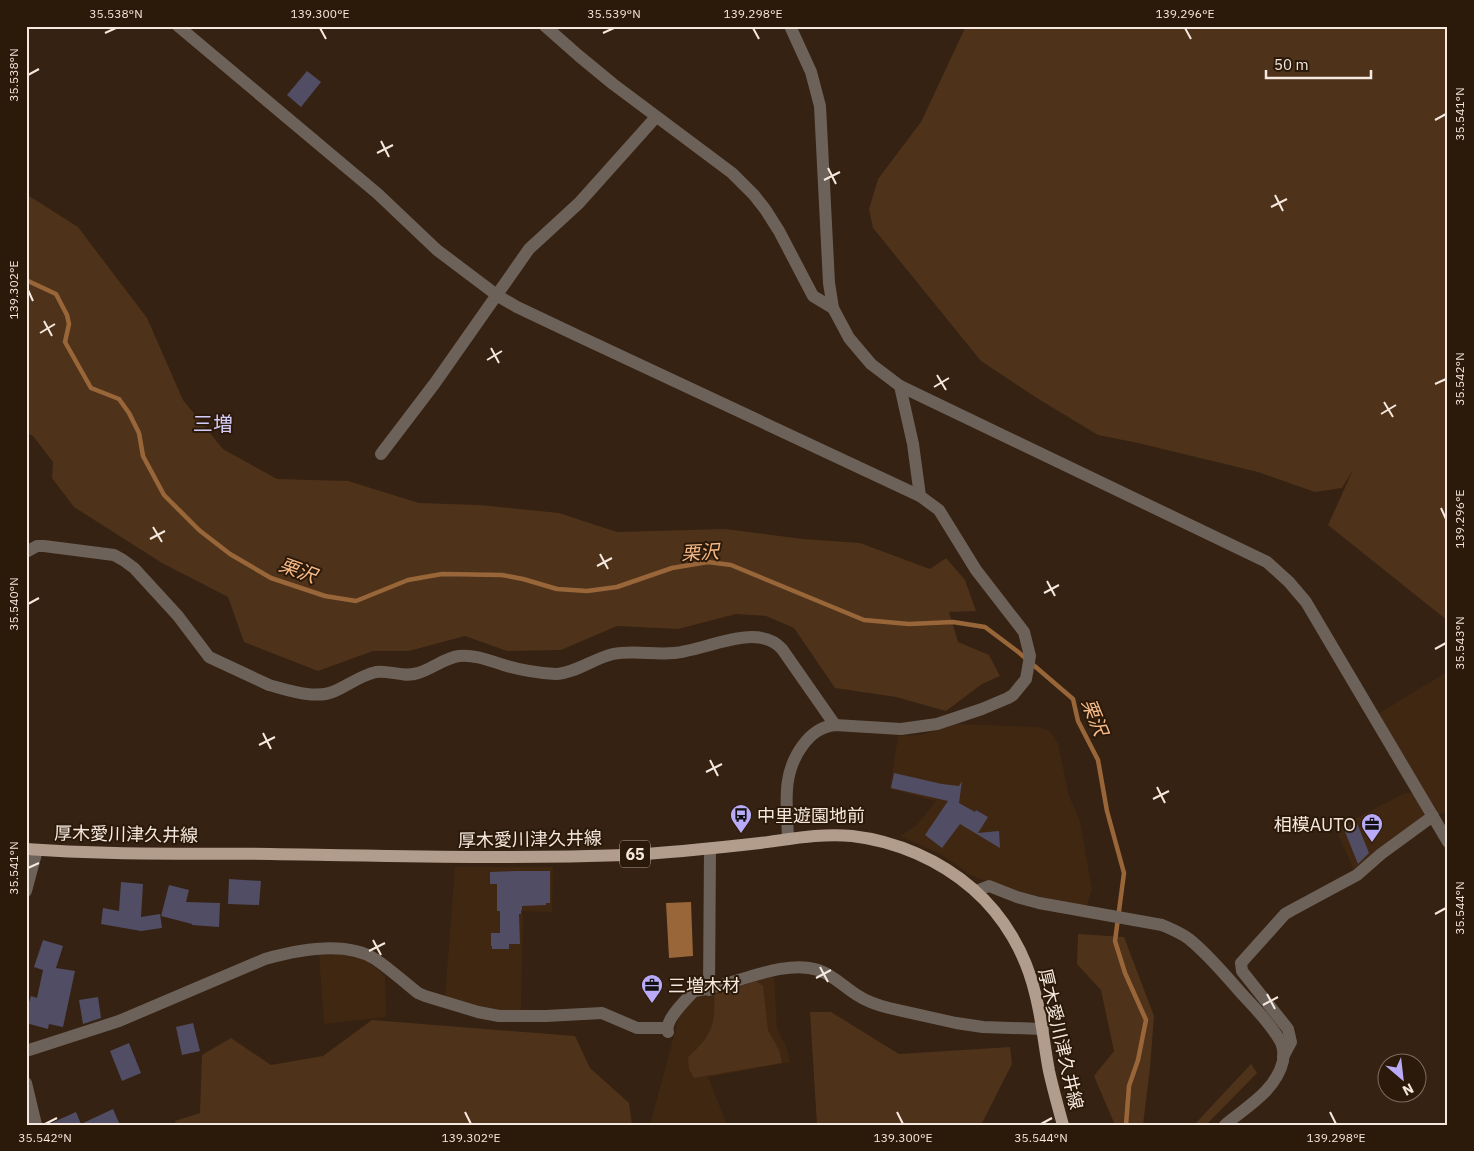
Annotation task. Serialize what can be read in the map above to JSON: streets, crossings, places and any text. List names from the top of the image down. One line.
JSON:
{"streets":{"main road":["厚木愛川津久井線","65"]},"districts":["三増"],"water":["栗沢"],"places":{"bus stop":["中里遊園地前"],"office":["相模AUTO","三増木材"]},"scale_bar":"50 m","north":"bottom right","coordinates":["35.538°N","139.300°E","35.539°N","139.298°E","139.296°E","35.541°N","139.302°E","35.542°N","35.540°N","35.543°N","35.544°N"]}
